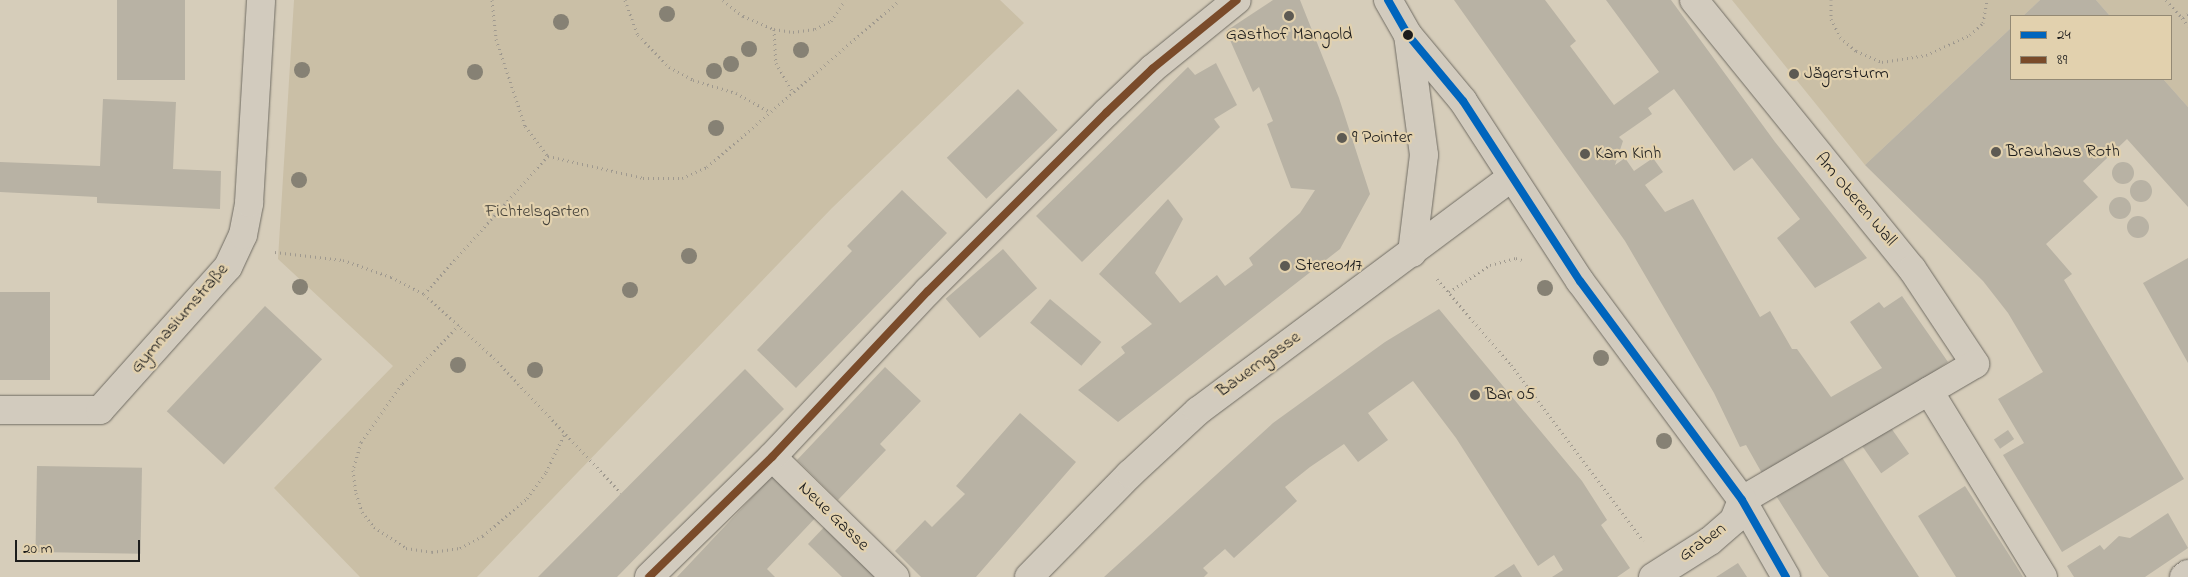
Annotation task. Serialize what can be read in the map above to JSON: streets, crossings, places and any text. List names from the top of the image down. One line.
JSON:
{"streets":{"street":["Am Oberen Wall","Gymnasiumstraße","Bauerngasse","Neue Gasse","Graben"]},"crossings":[["Am Oberen Wall","Graben"]],"parks":["Fichtelsgarten"],"places":["Gasthof Mangold","Jägersturm","9 Pointer","Brauhaus Roth","Kam Kinh","Stereo117","Bar 05"],"lines":["transit line 24","transit line 89"],"legend":["24","89"],"scale_bar":"20 m"}
